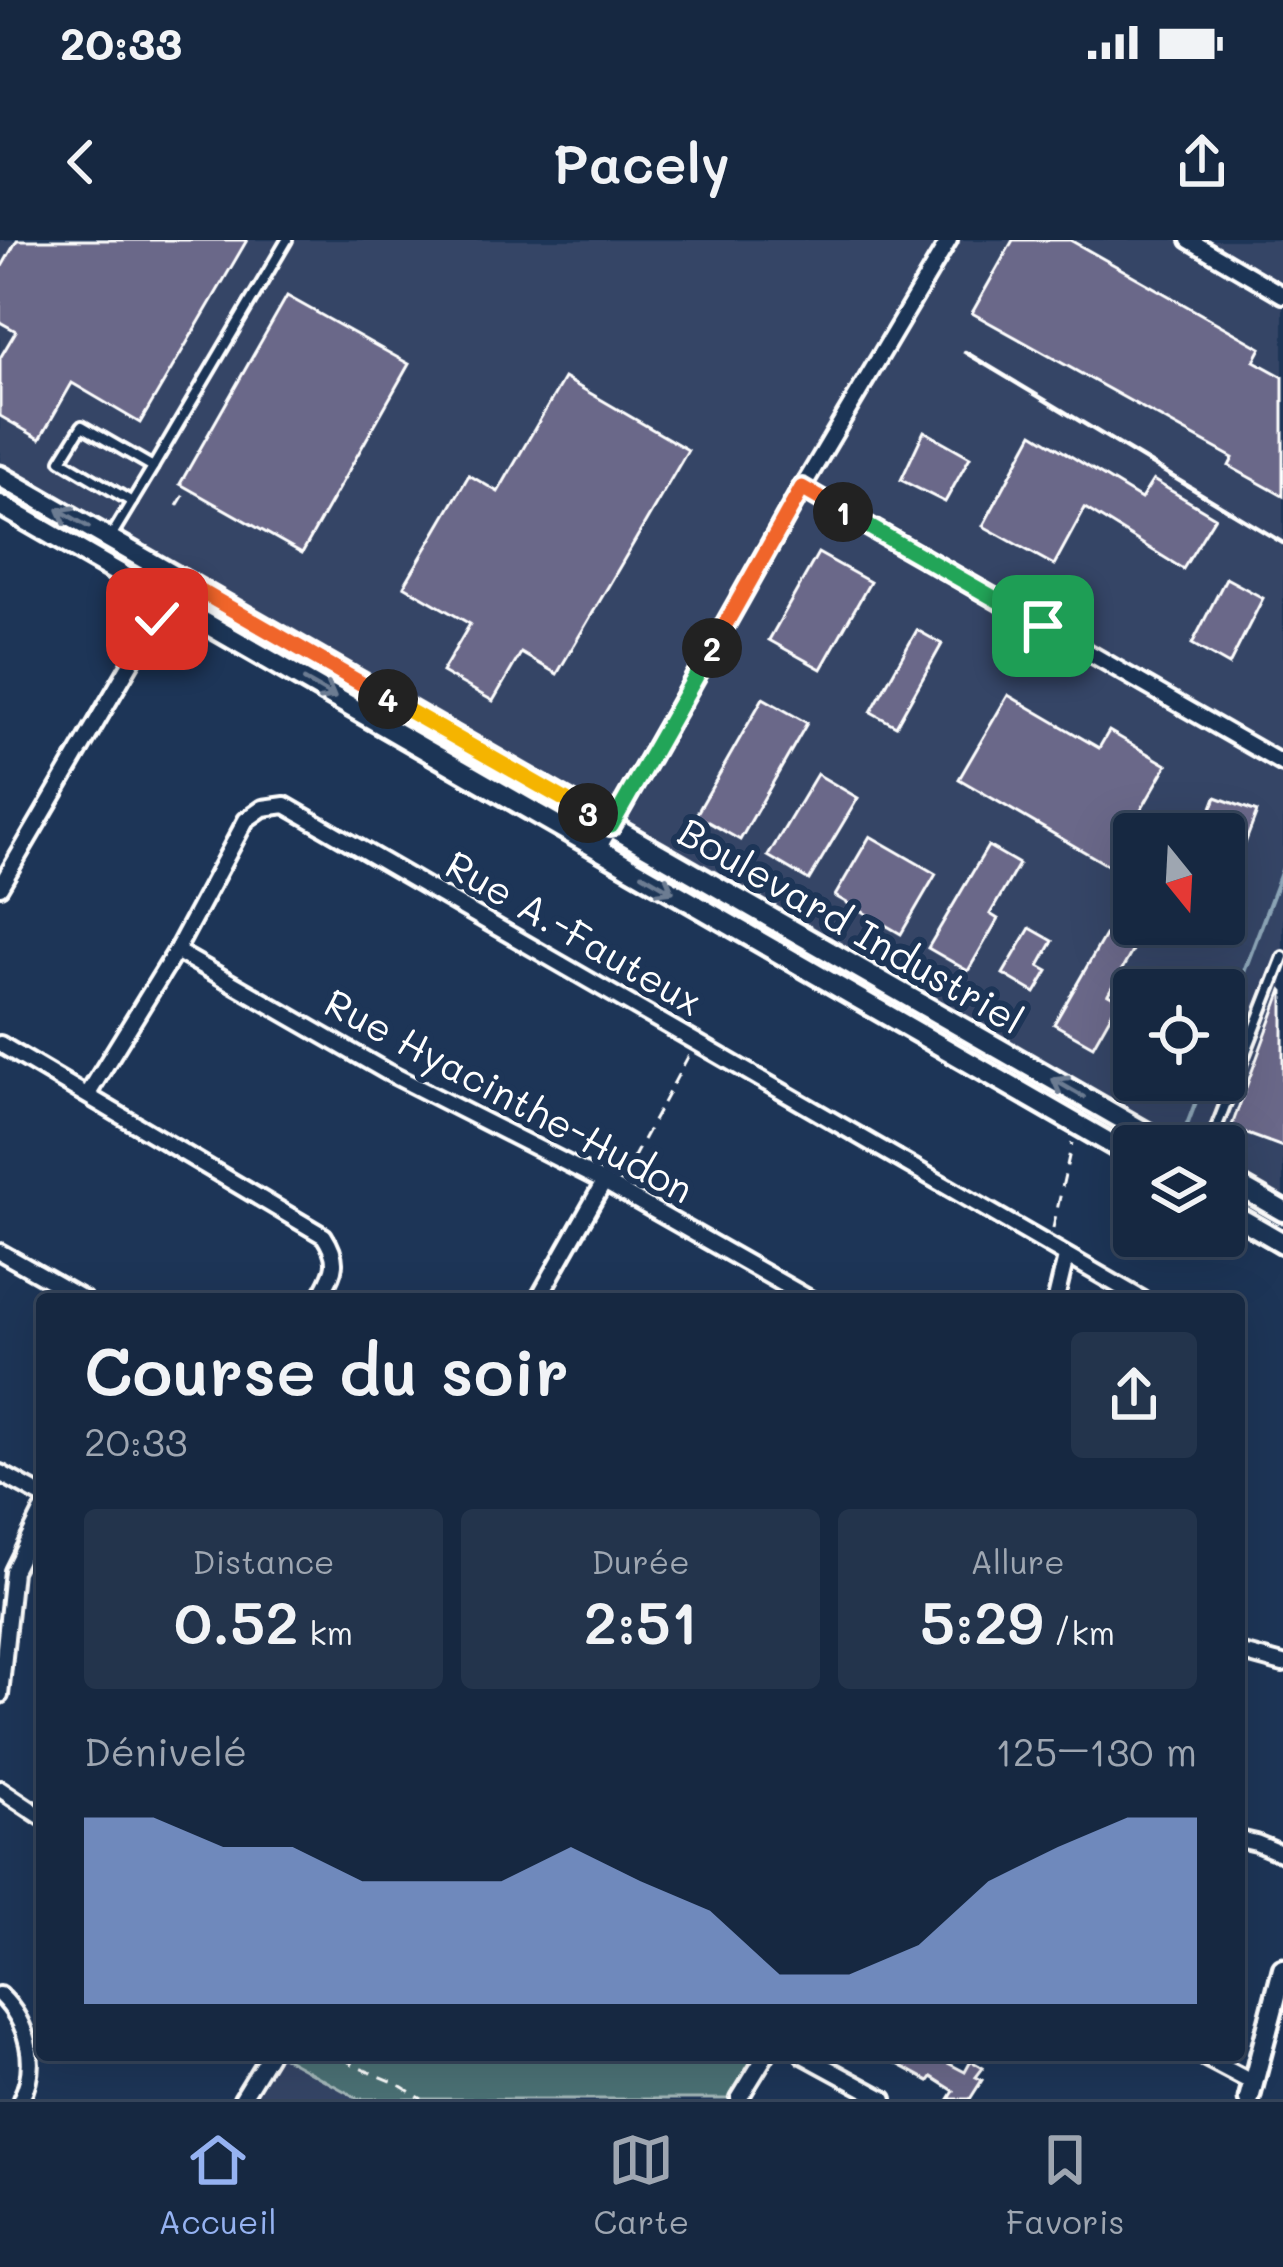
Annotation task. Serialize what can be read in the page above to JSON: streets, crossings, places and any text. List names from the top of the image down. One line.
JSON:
{"streets":{"street":["Boulevard Industriel","Rue A.-Fauteux","Rue Hyacinthe-Hudon"]},"crossings":[["Rue A.-Fauteux","Rue Hyacinthe-Hudon"]],"north":"bottom","page":{"status":"20:33","header":"Pacely","pins":["1","2","4","3"],"heading":["Course du soir","20:33"],"stats":[["Distance","0.52 km"],["Durée","2:51"],["Allure","5:29 /km"]],"chart":["Dénivelé","125–130 m"],"tabs":["Accueil","Carte","Favoris"]}}
